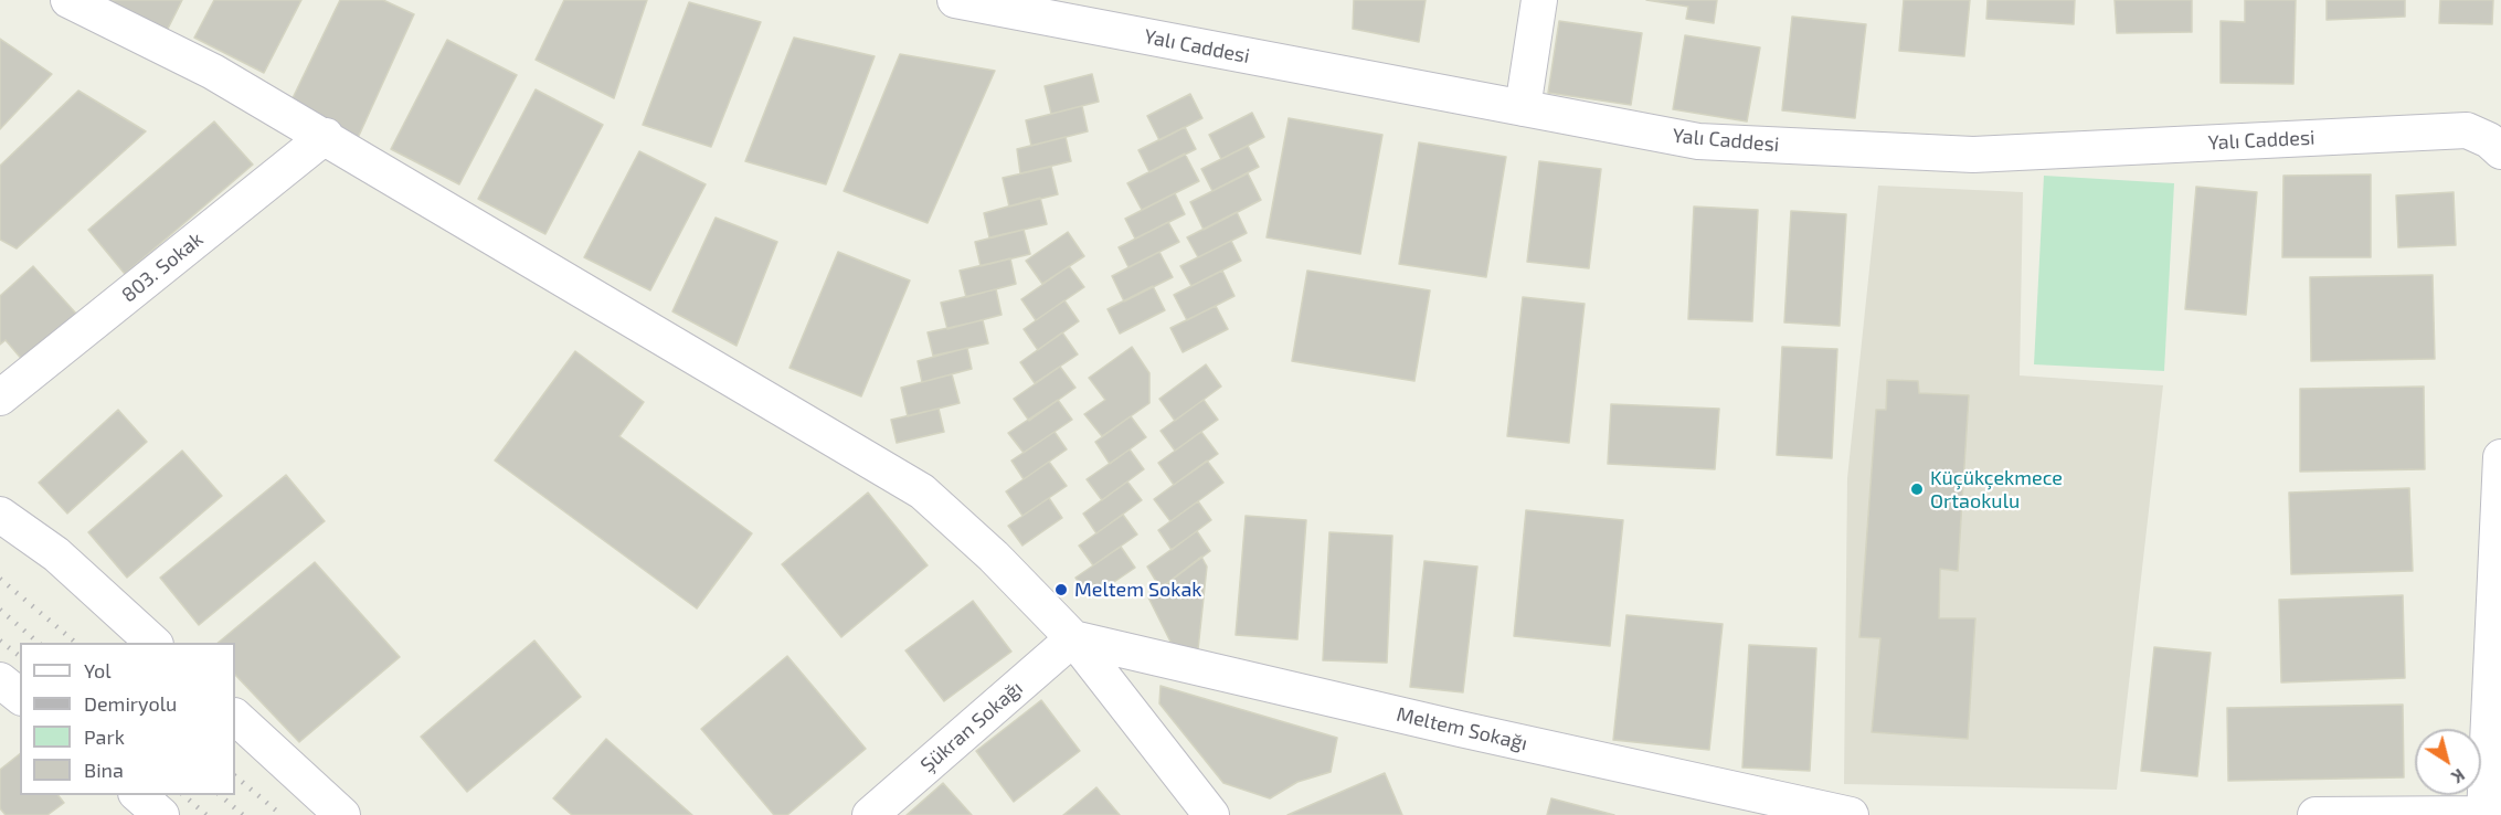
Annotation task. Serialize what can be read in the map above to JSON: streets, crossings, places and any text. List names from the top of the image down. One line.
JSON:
{"streets":{"street":["Yalı Caddesi","803. Sokak","Şükran Sokağı","Meltem Sokağı"]},"crossings":[["Şükran Sokağı","Meltem Sokağı"]],"places":["Küçükçekmece Ortaokulu","Meltem Sokak"],"legend":["Yol","Demiryolu","Park","Bina"],"north":"bottom right"}
